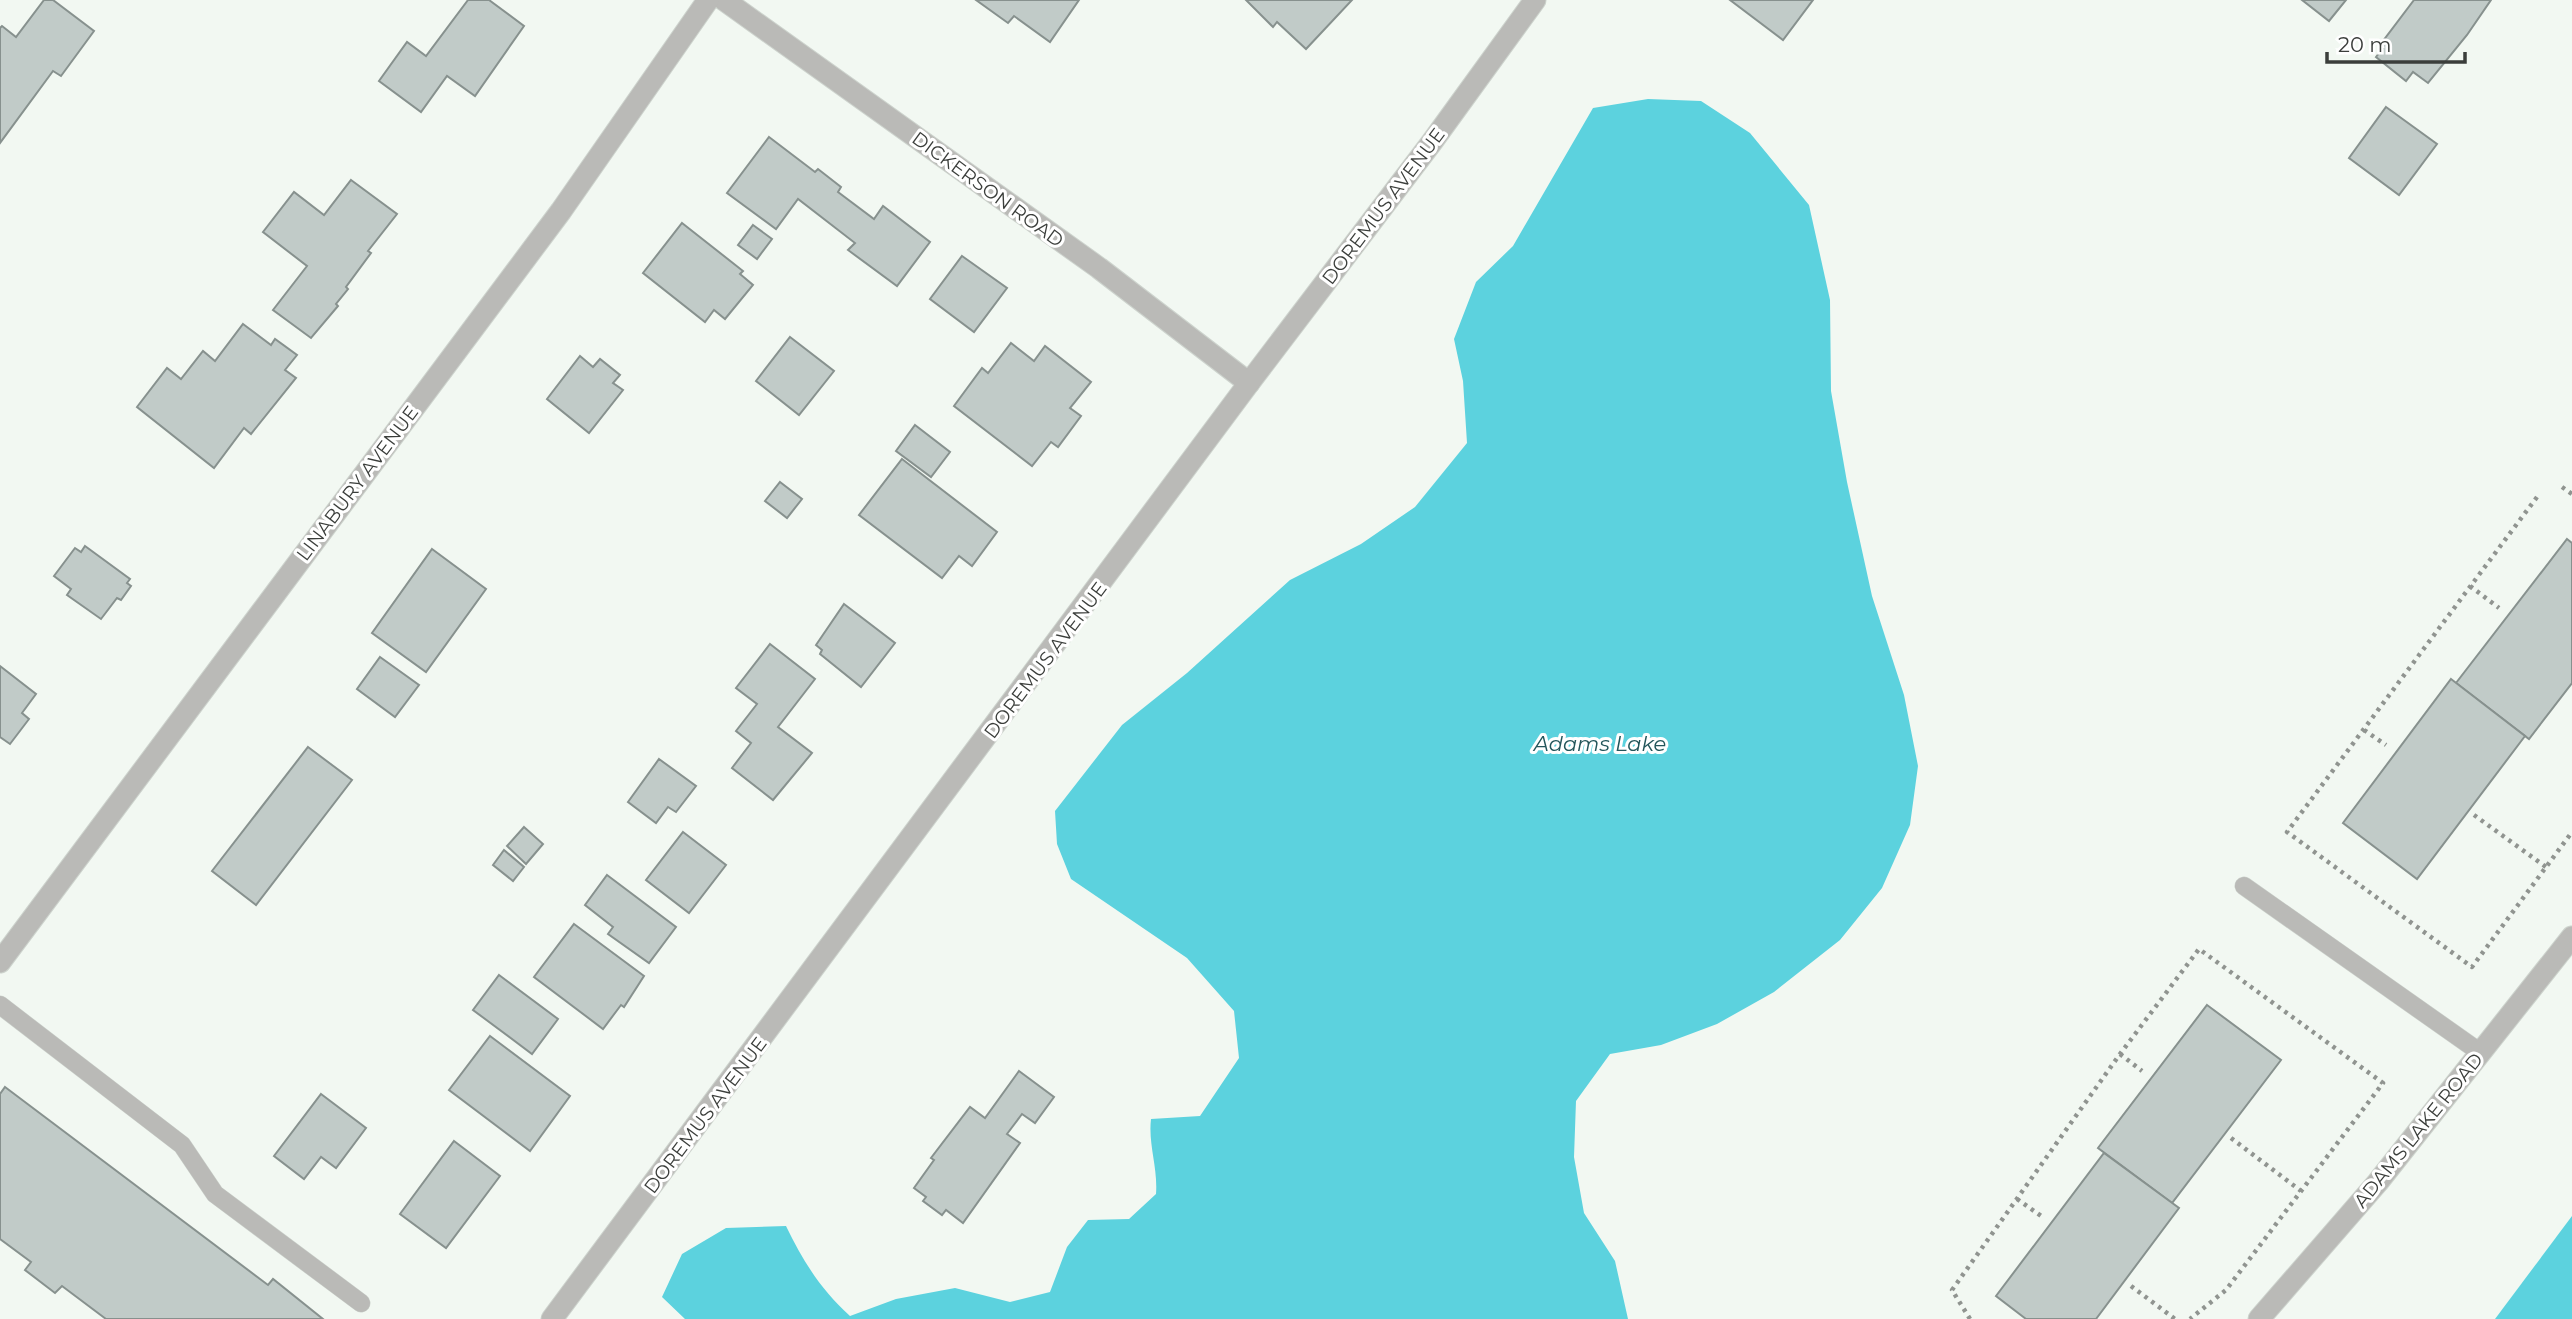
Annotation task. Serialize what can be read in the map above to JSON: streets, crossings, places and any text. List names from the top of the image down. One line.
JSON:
{"streets":{"street":["DICKERSON ROAD","DOREMUS AVENUE","LINABURY AVENUE","ADAMS LAKE ROAD"]},"crossings":[["DICKERSON ROAD","DOREMUS AVENUE"]],"water":["Adams Lake"],"scale_bar":"20 m"}
